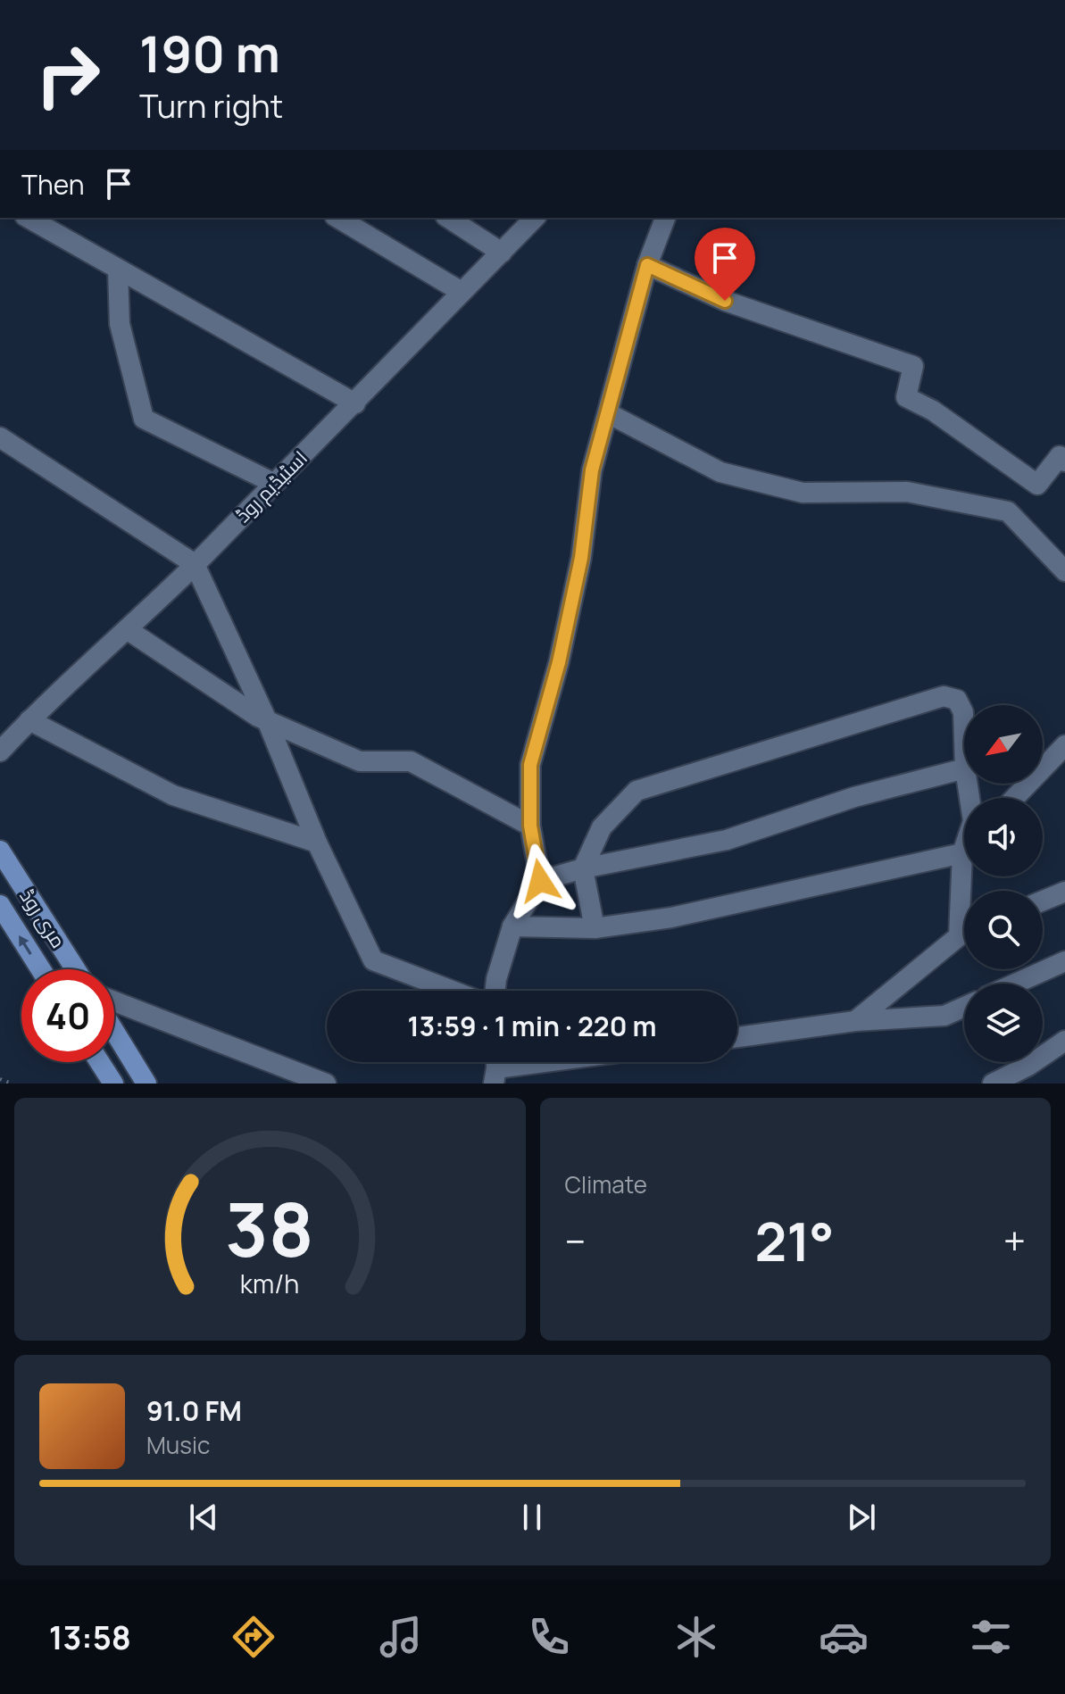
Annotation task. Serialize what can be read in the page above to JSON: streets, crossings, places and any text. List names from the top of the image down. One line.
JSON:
{"streets":{"main road":["مری روڈ"],"street":["اسٹیڈیم روڈ"]},"north":"bottom left","page":{"turn":["190 m","Turn right"],"then":"Then","limit":"40","trip":"13:59 · 1 min · 220 m","tile":"Climate","heat":["−","21°","+"],"song":["91.0 FM","Music"],"tabs":"13:58","gauge":["38","km/h"]}}
